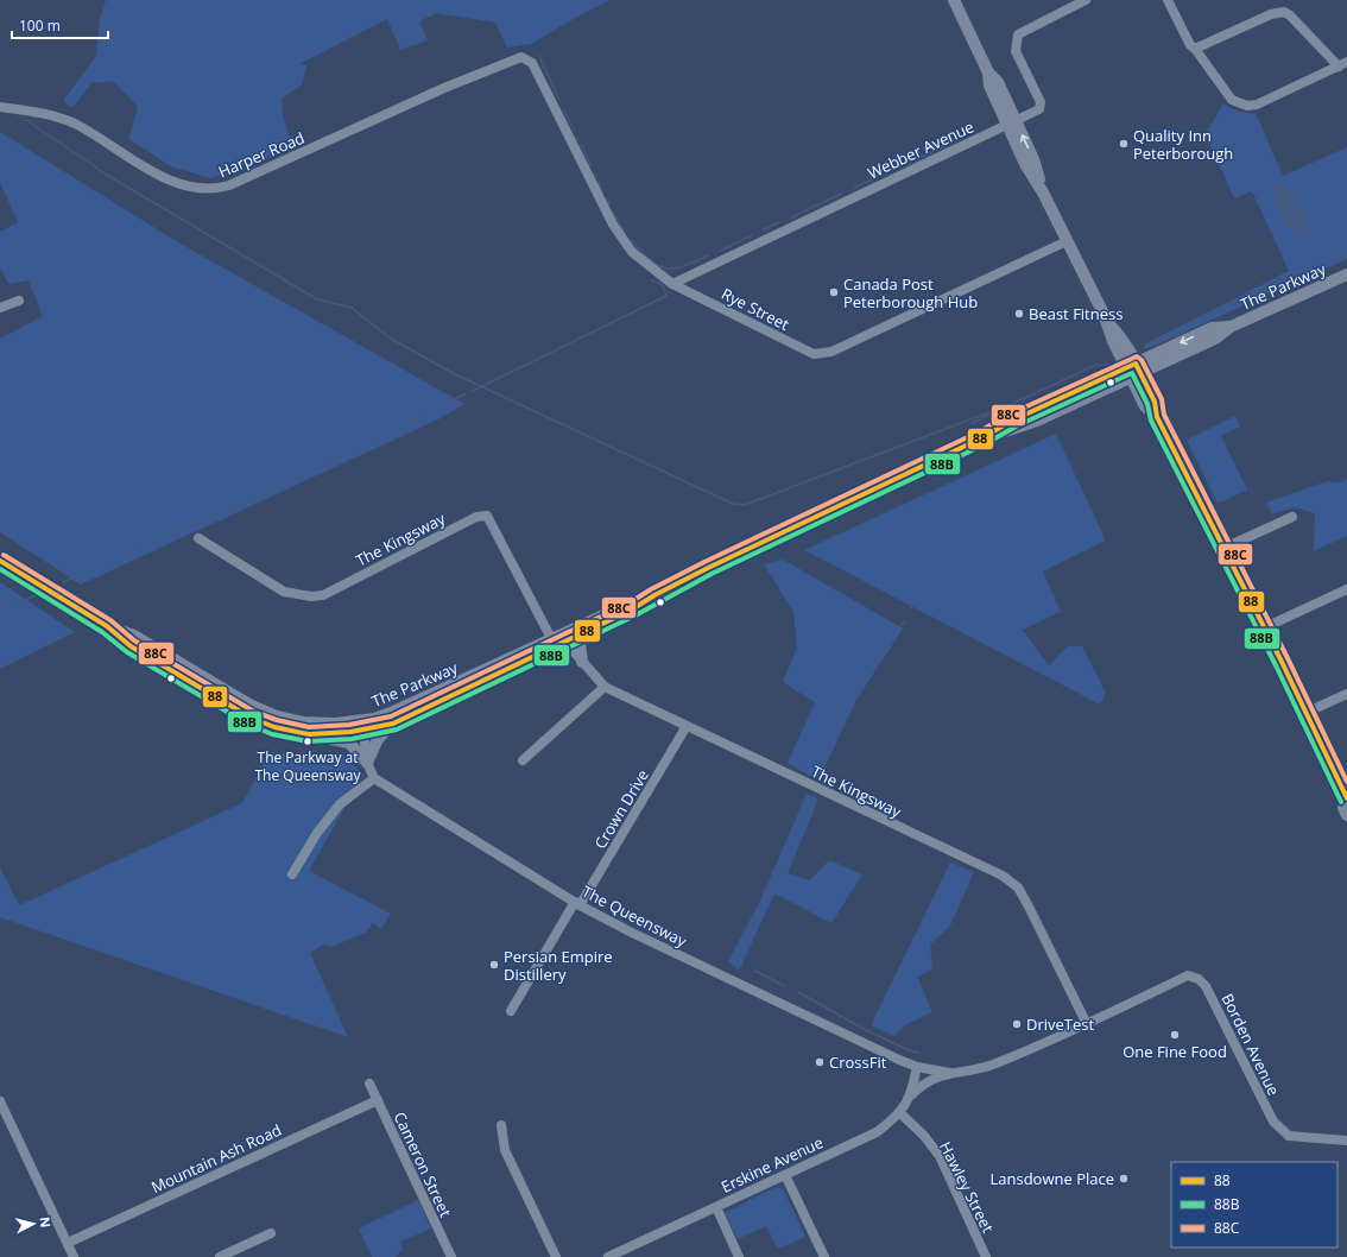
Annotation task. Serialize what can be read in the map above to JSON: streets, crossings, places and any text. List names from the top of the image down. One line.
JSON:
{"streets":{"main road":["The Parkway"],"street":["Webber Avenue","Harper Road","Rye Street","The Kingsway","Crown Drive","The Queensway","Borden Avenue","Mountain Ash Road","Cameron Street","Erskine Avenue","Hawley Street"]},"crossings":[["Webber Avenue","Rye Street"],["Harper Road","Rye Street"],["The Parkway","The Kingsway"],["The Kingsway","Crown Drive"],["The Kingsway","Borden Avenue"],["Crown Drive","The Queensway"],["The Queensway","Erskine Avenue"],["Mountain Ash Road","Cameron Street"],["Erskine Avenue","Hawley Street"]],"places":["Quality Inn Peterborough","Canada Post Peterborough Hub","Beast Fitness","The Parkway at The Queensway","Persian Empire Distillery","DriveTest","One Fine Food","CrossFit","Lansdowne Place"],"lines":["transit line 88C","transit line 88","transit line 88B"],"legend":["88","88B","88C"],"scale_bar":"100 m","north":"right"}
